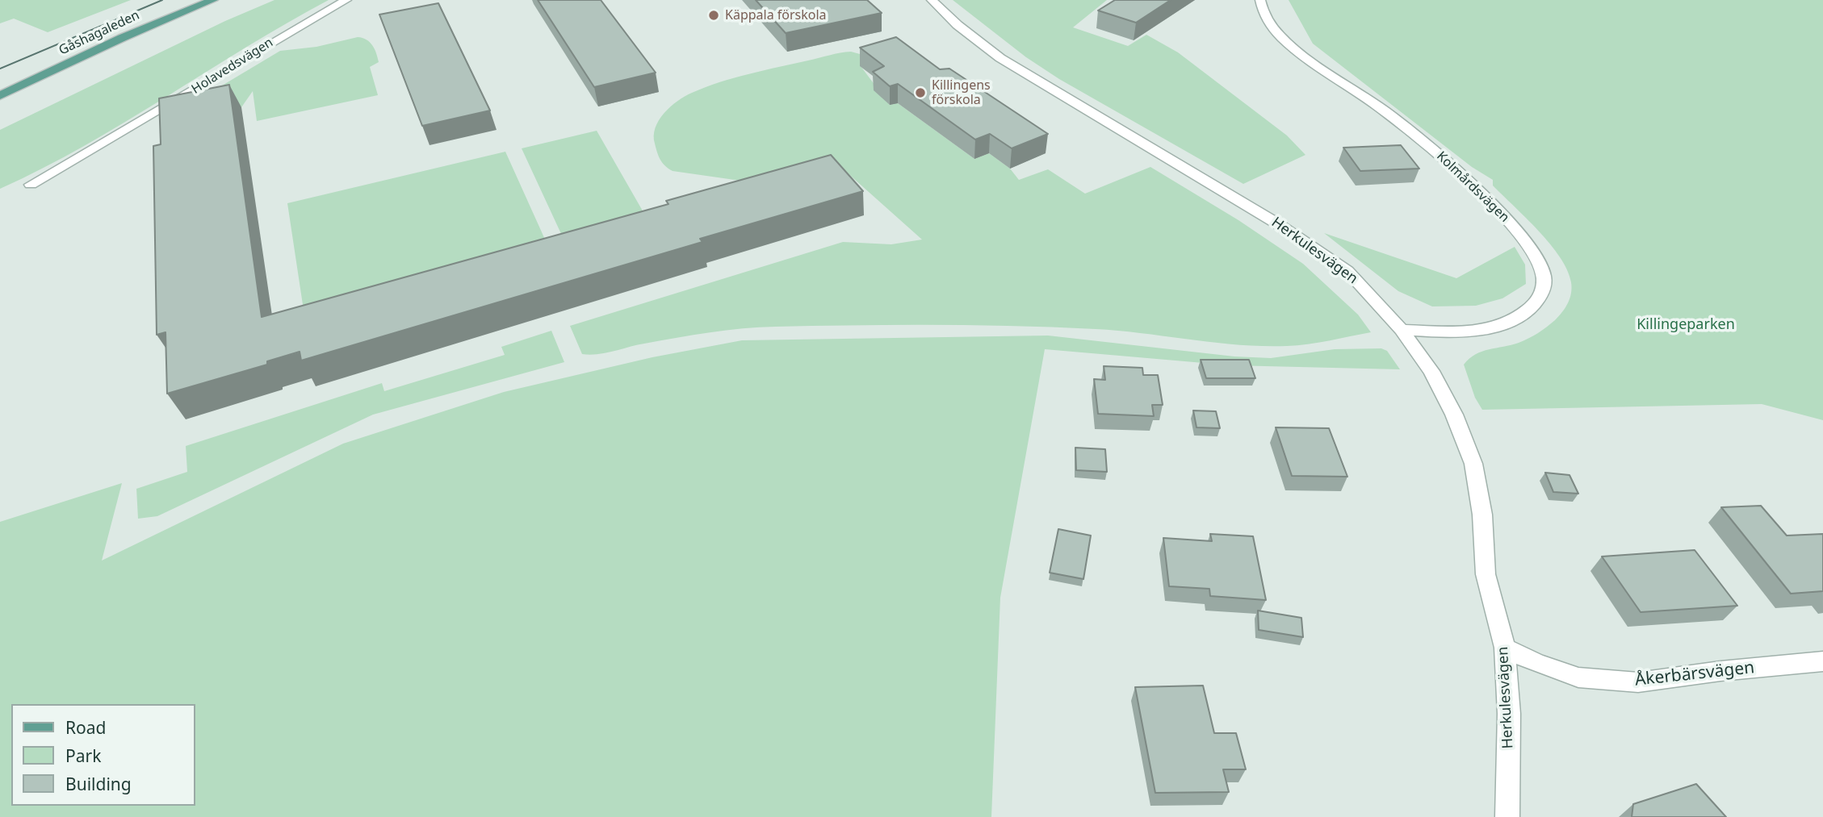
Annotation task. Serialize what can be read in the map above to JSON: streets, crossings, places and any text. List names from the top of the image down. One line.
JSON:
{"streets":{"main road":["Gåshagaleden"],"street":["Holavedsvägen","Kolmårdsvägen","Herkulesvägen","Åkerbärsvägen"]},"crossings":[["Kolmårdsvägen","Herkulesvägen"],["Herkulesvägen","Åkerbärsvägen"]],"parks":["Killingeparken"],"places":["Käppala förskola","Killingens förskola"],"legend":["Road","Park","Building"]}
